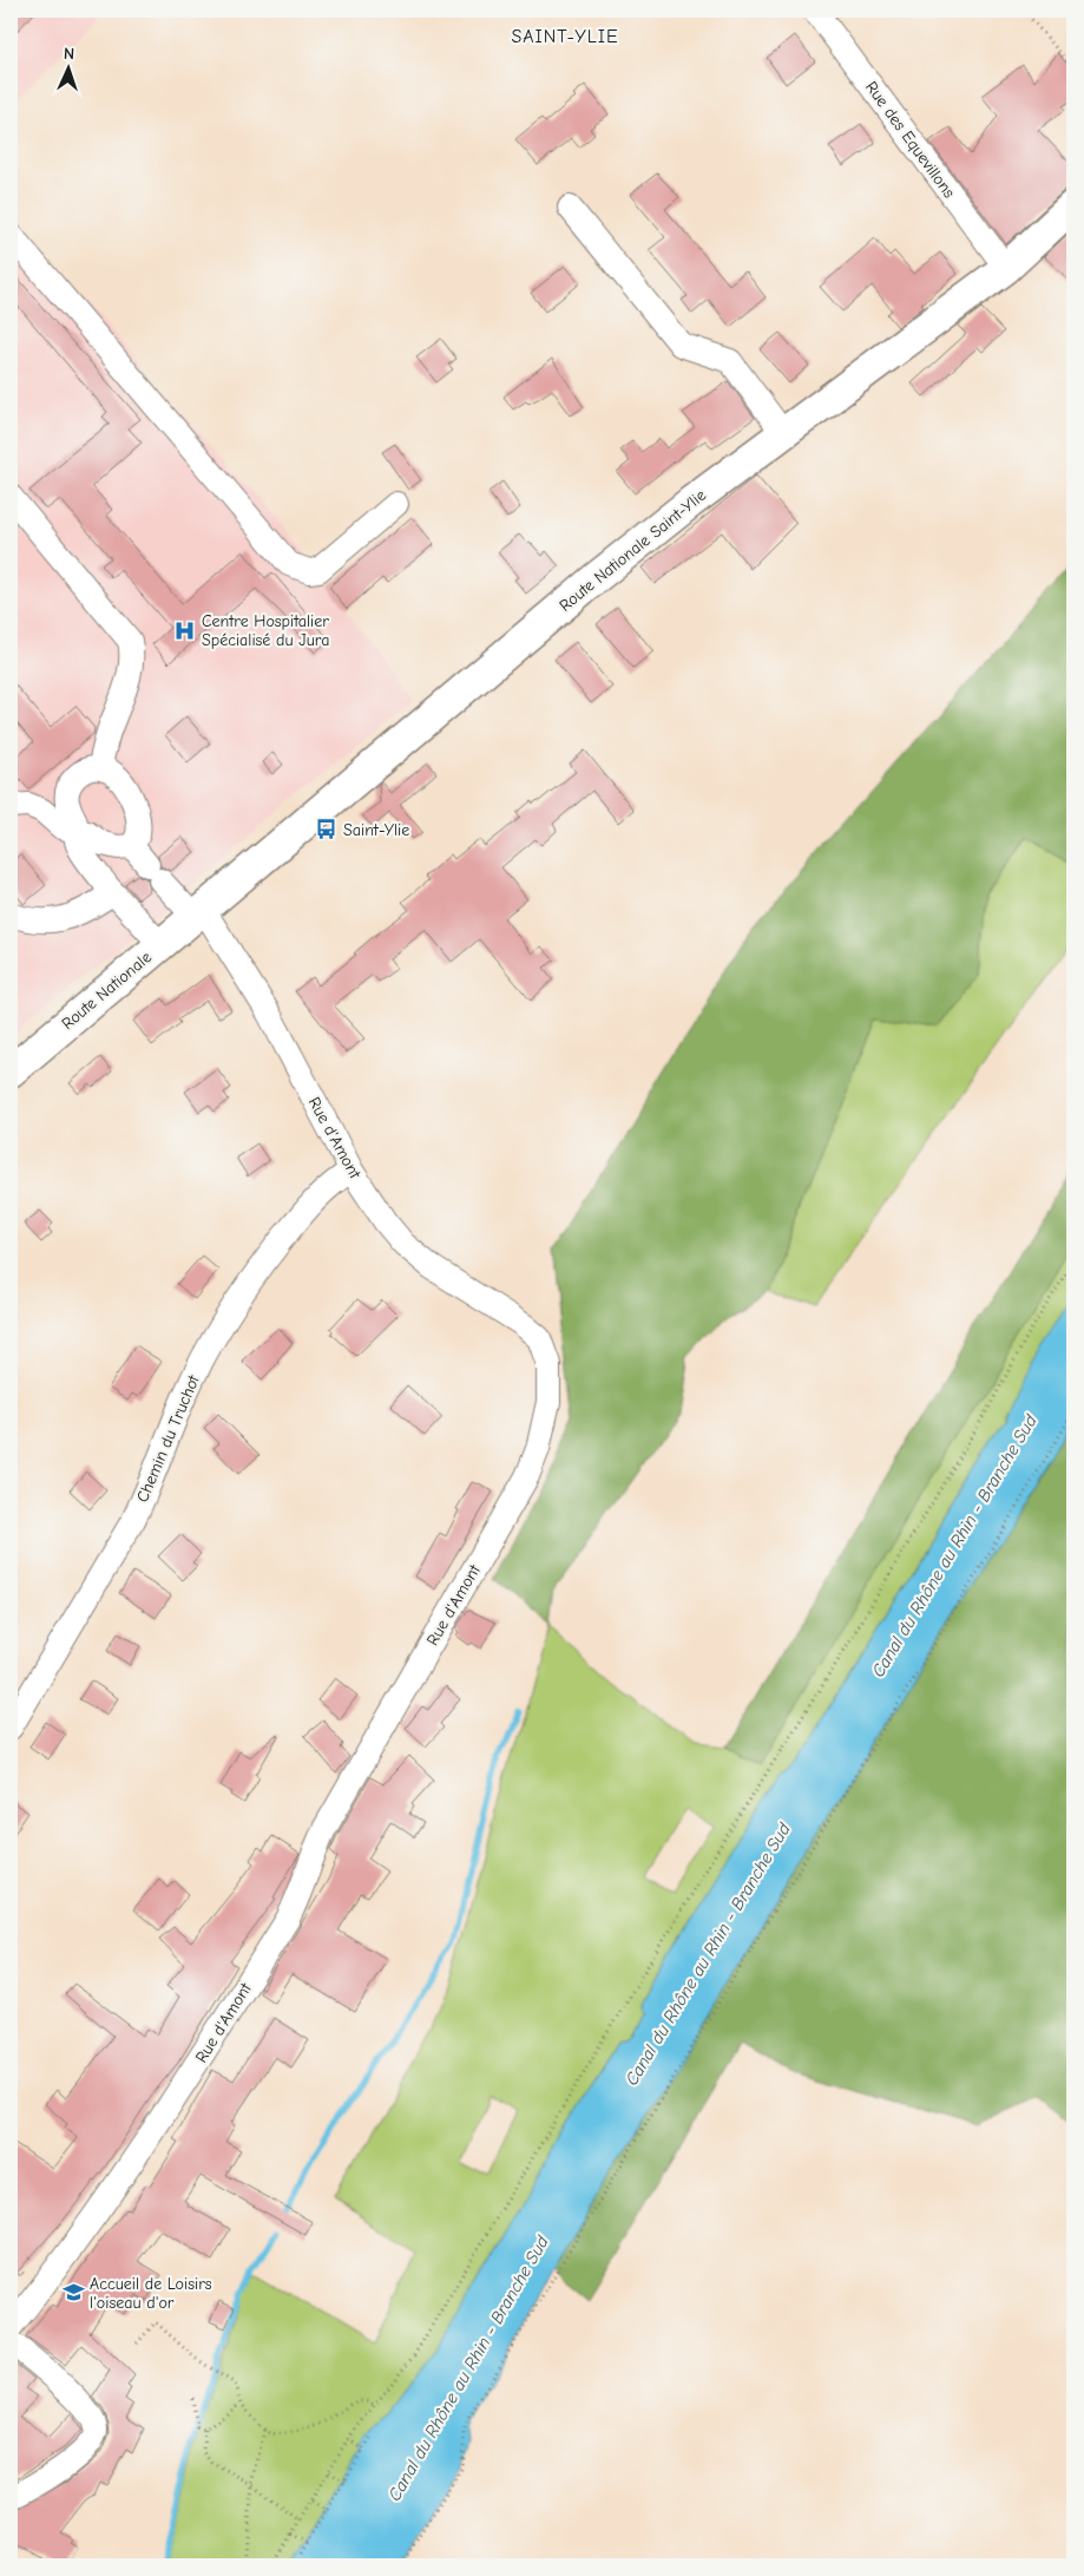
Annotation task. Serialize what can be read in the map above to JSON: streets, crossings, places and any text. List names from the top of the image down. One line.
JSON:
{"streets":{"main road":["Route Nationale Saint-Ylie","Route Nationale"],"street":["Rue des Equevillons","Rue d'Amont","Chemin du Truchot"]},"crossings":[["Rue des Equevillons","Route Nationale Saint-Ylie"],["Route Nationale Saint-Ylie","Route Nationale"],["Route Nationale Saint-Ylie","Rue d'Amont"],["Route Nationale","Rue d'Amont"],["Rue d'Amont","Chemin du Truchot"]],"districts":["SAINT-YLIE"],"water":["Canal du Rhône au Rhin - Branche Sud"],"places":{"hospital":["Centre Hospitalier Spécialisé du Jura"],"bus stop":["Saint-Ylie"],"school or university":["Accueil de Loisirs l'oiseau d'or"]},"north":"top"}
